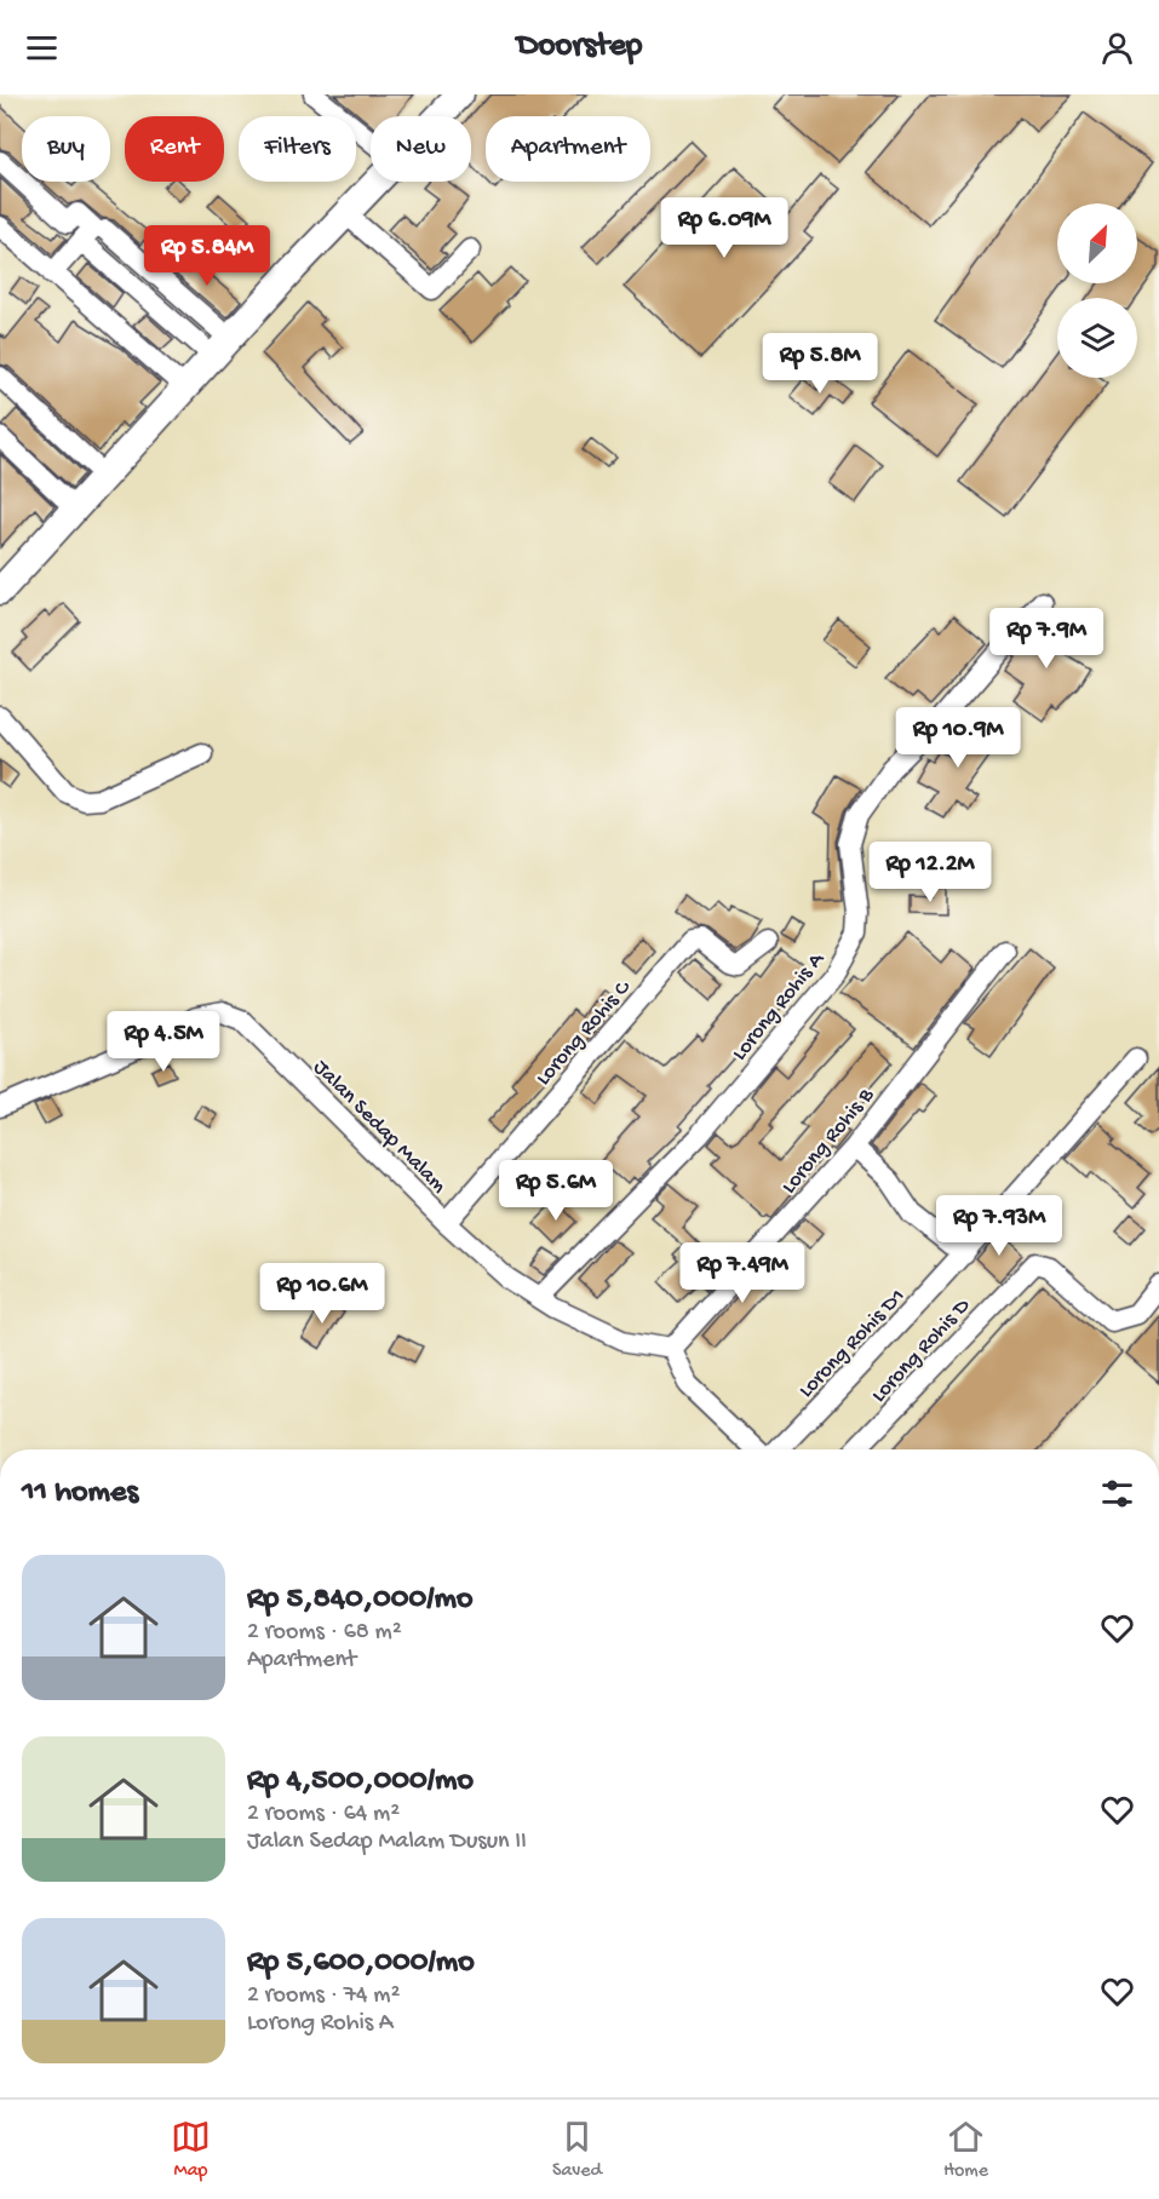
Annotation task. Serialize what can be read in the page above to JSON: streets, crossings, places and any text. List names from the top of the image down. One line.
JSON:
{"streets":{"street":["Lorong Rohis A","Lorong Rohis C","Jalan Sedap Malam","Lorong Rohis B","Lorong Rohis D1","Lorong Rohis D"]},"crossings":[["Lorong Rohis A","Jalan Sedap Malam"],["Lorong Rohis C","Jalan Sedap Malam"],["Jalan Sedap Malam","Lorong Rohis B"]],"north":"top right","page":{"header":"Doorstep","chip":["Buy","Rent","Filters","New","Apartment"],"price":["Rp 6.09M","Rp 5.84M","Rp 5.8M","Rp 7.9M","Rp 10.9M","Rp 12.2M","Rp 4.5M","Rp 5.6M","Rp 7.93M","Rp 7.49M","Rp 10.6M"],"heading":"11 homes","list":[{"name":"Rp 5,840,000/mo","note":"2 rooms · 68 m² · Apartment"},{"name":"Rp 4,500,000/mo","note":"2 rooms · 64 m² · Jalan Sedap Malam Dusun II"},{"name":"Rp 5,600,000/mo","note":"2 rooms · 74 m² · Lorong Rohis A"}],"tabs":["Map","Saved","Home"]}}
